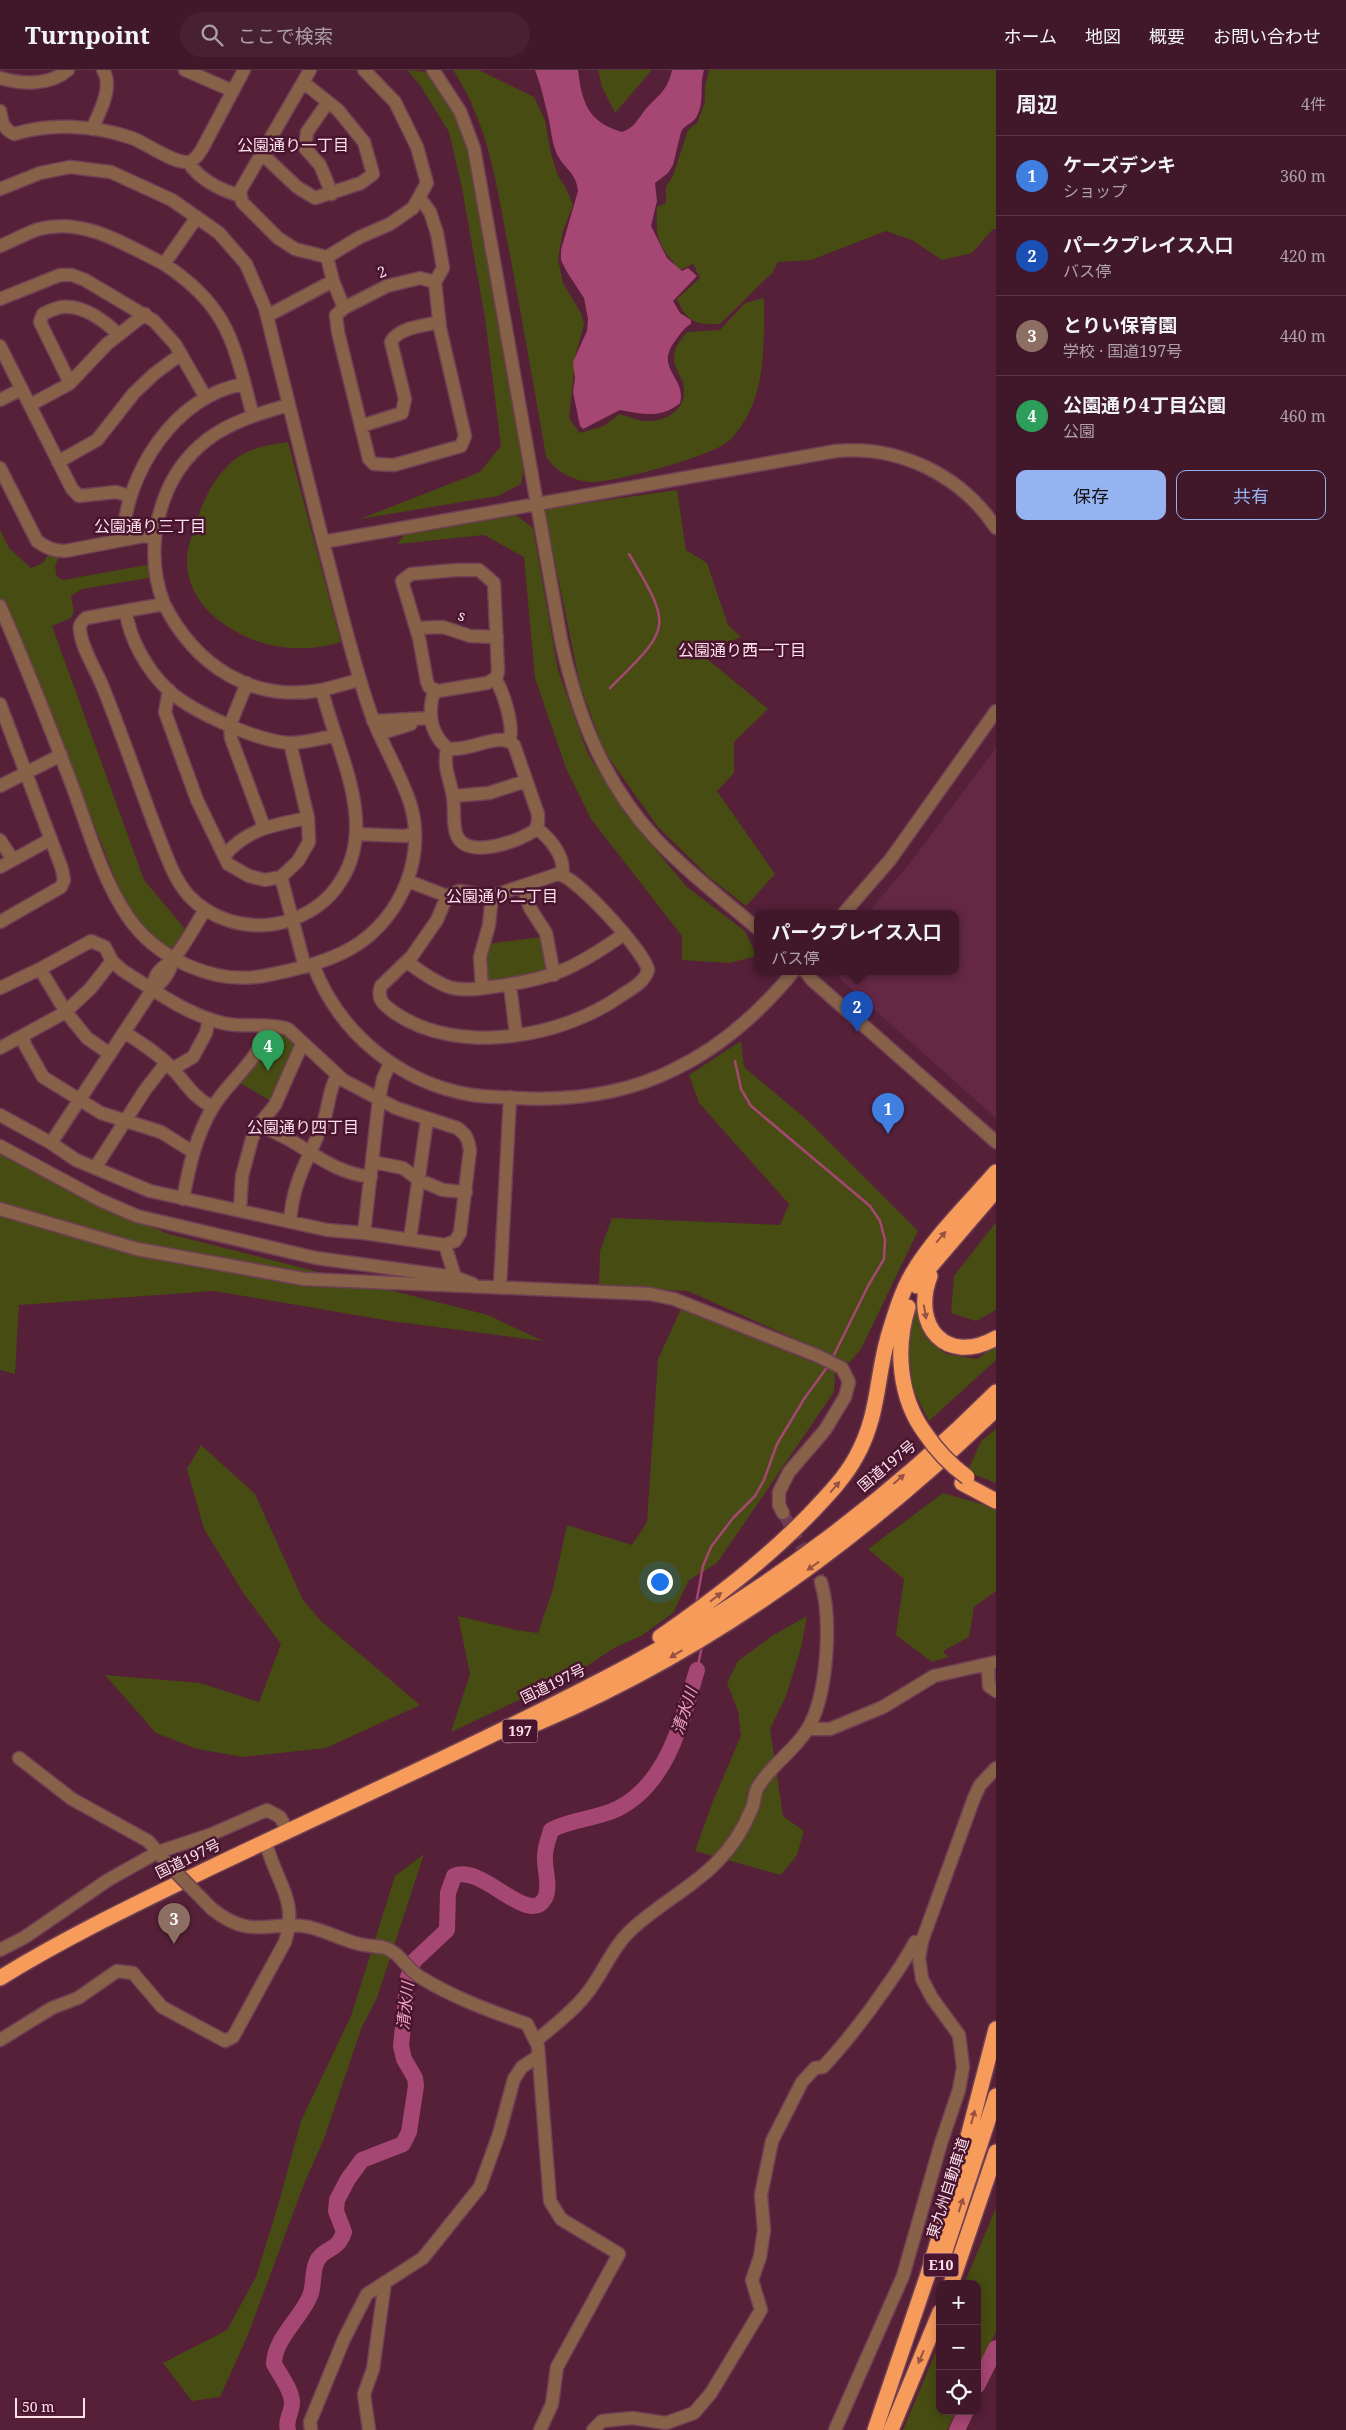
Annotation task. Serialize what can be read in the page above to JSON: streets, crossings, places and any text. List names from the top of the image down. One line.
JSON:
{"streets":{"highway":["国道197号","197","東九州自動車道","E10"],"street":["2","s"]},"districts":["公園通り一丁目","公園通り三丁目","公園通り西一丁目","公園通り二丁目","公園通り四丁目"],"water":["清水川"],"scale_bar":"50 m","page":{"header":"Turnpoint","search":"ここで検索","nav":["ホーム","地図","概要","お問い合わせ"],"heading":["周辺","4件"],"list":[{"mark":"1","name":"ケーズデンキ","note":"ショップ","value":"360 m"},{"mark":"2","name":"パークプレイス入口","note":"バス停","value":"420 m"},{"mark":"3","name":"とりい保育園","note":"学校 · 国道197号","value":"440 m"},{"mark":"4","name":"公園通り4丁目公園","note":"公園","value":"460 m"}],"buttons":["保存","共有"],"popup":["パークプレイス入口","バス停"],"pins":["2","4","1","3"],"map_buttons":["+","−"],"scale":"50 m"}}
